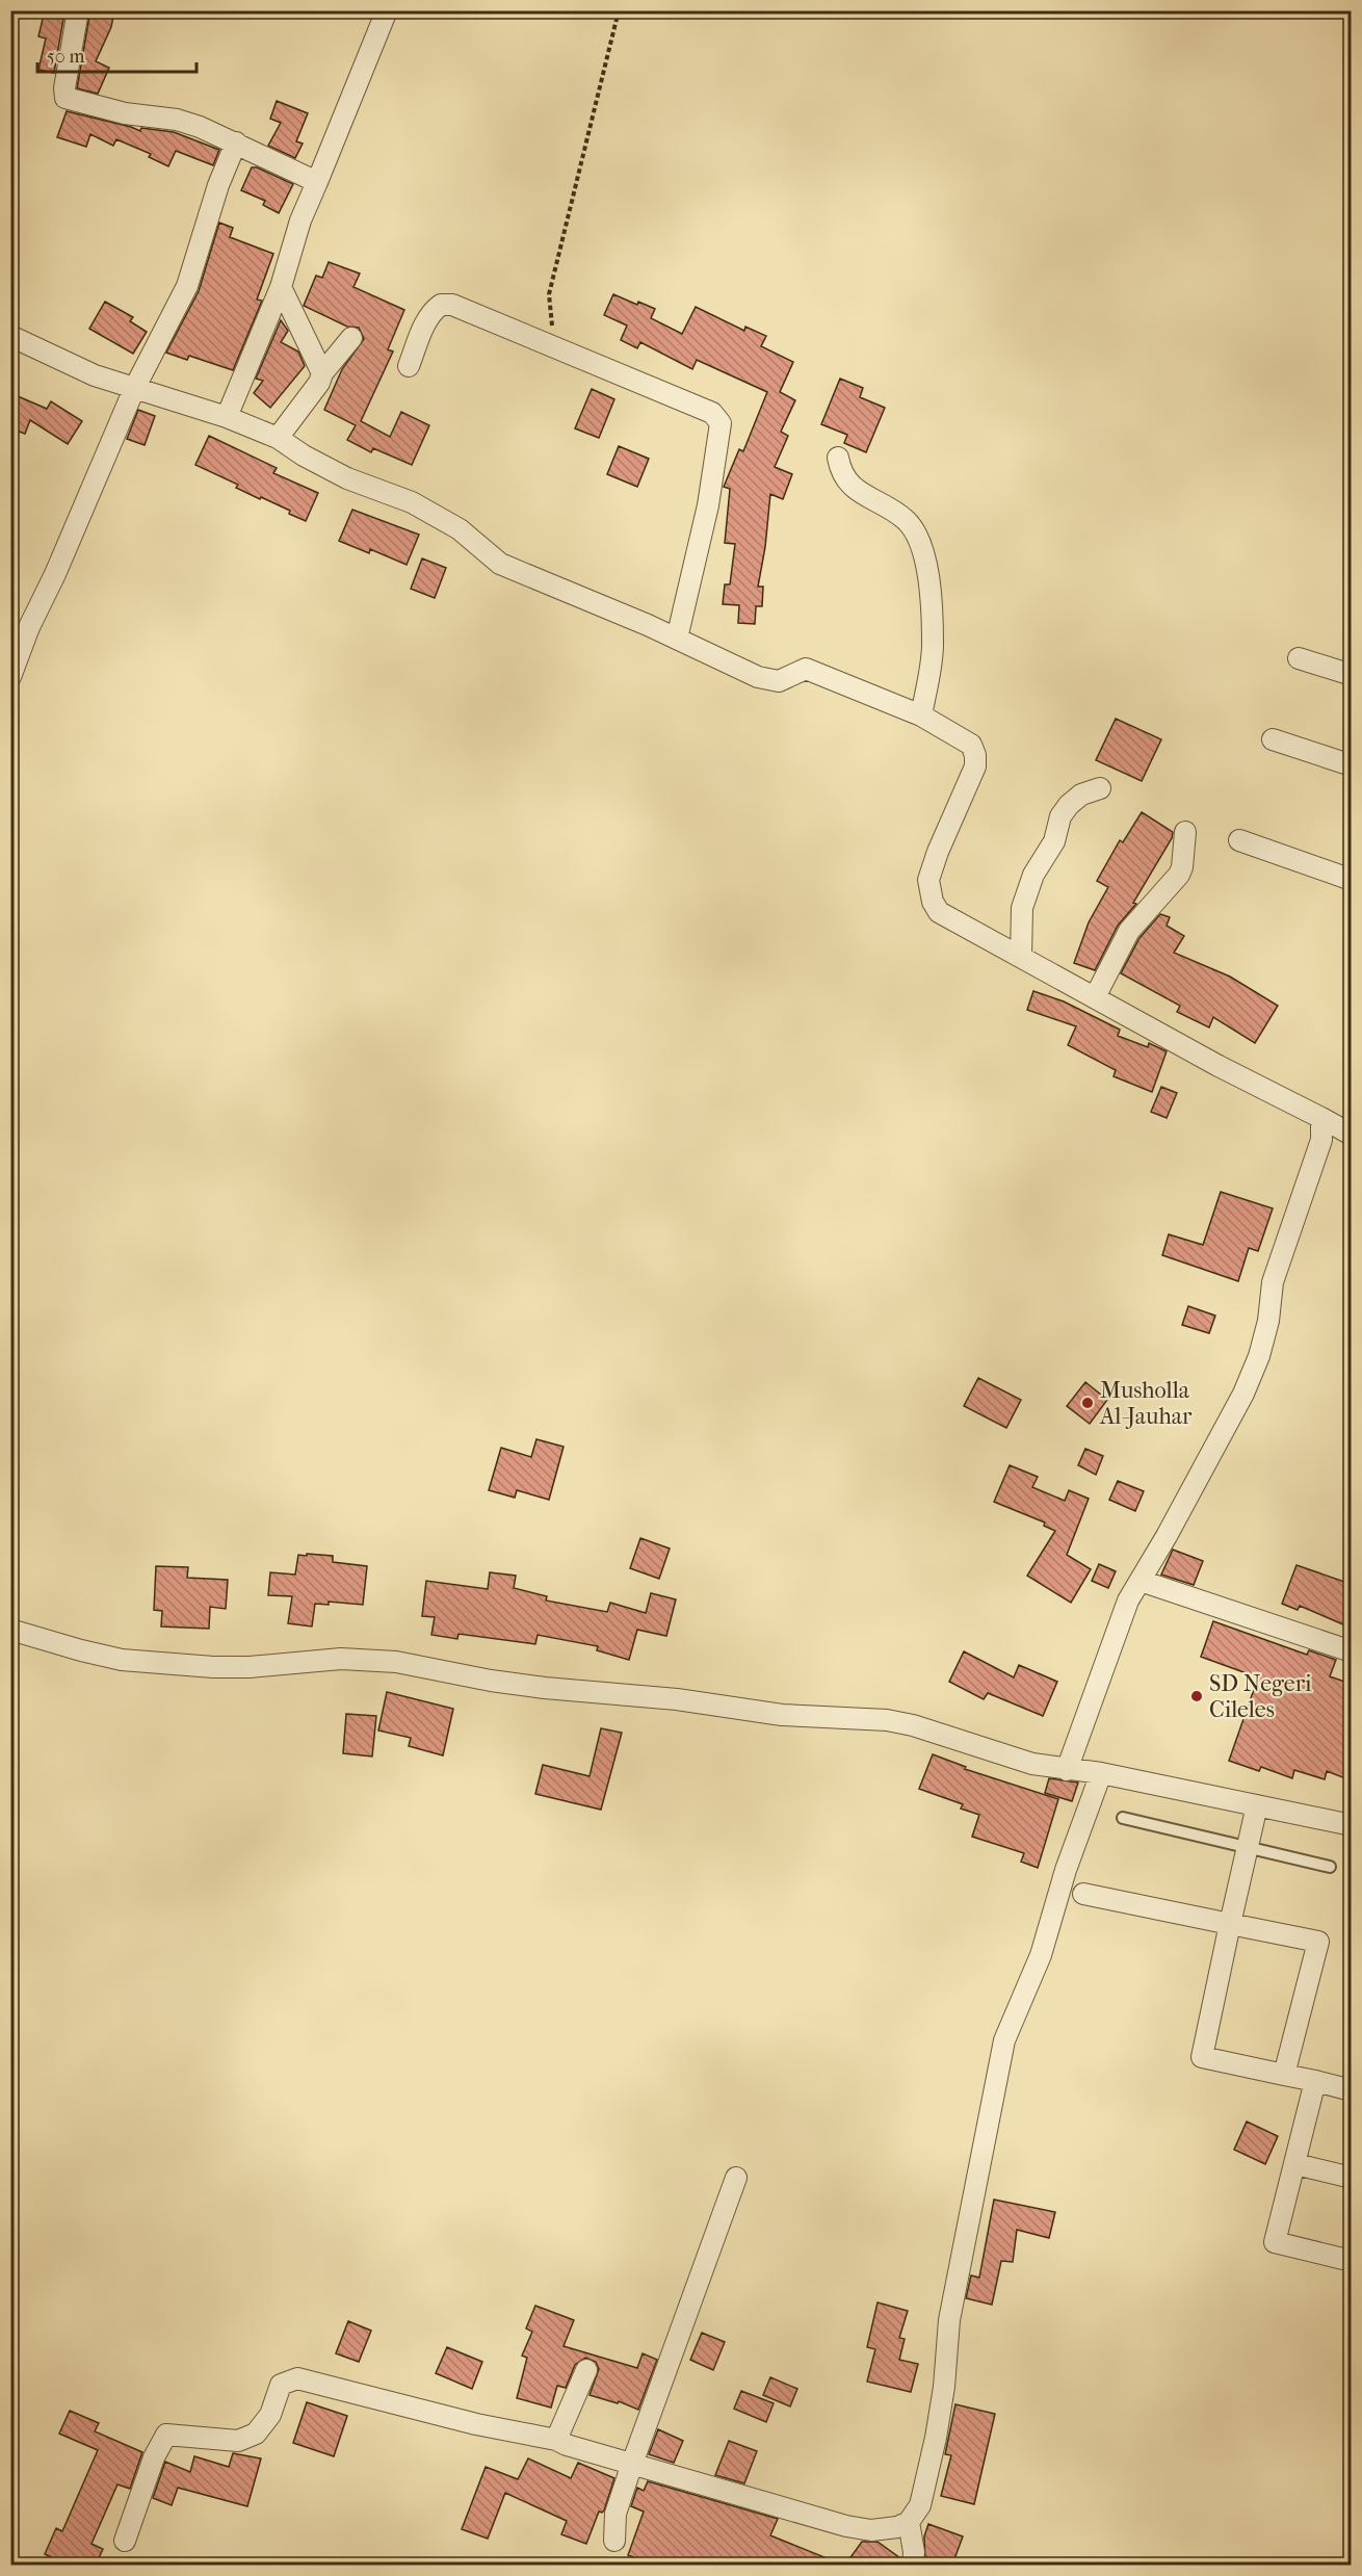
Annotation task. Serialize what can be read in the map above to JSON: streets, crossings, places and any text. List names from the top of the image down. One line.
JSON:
{"places":["Musholla Al-Jauhar","SD Negeri Cileles"],"scale_bar":"50 m"}
